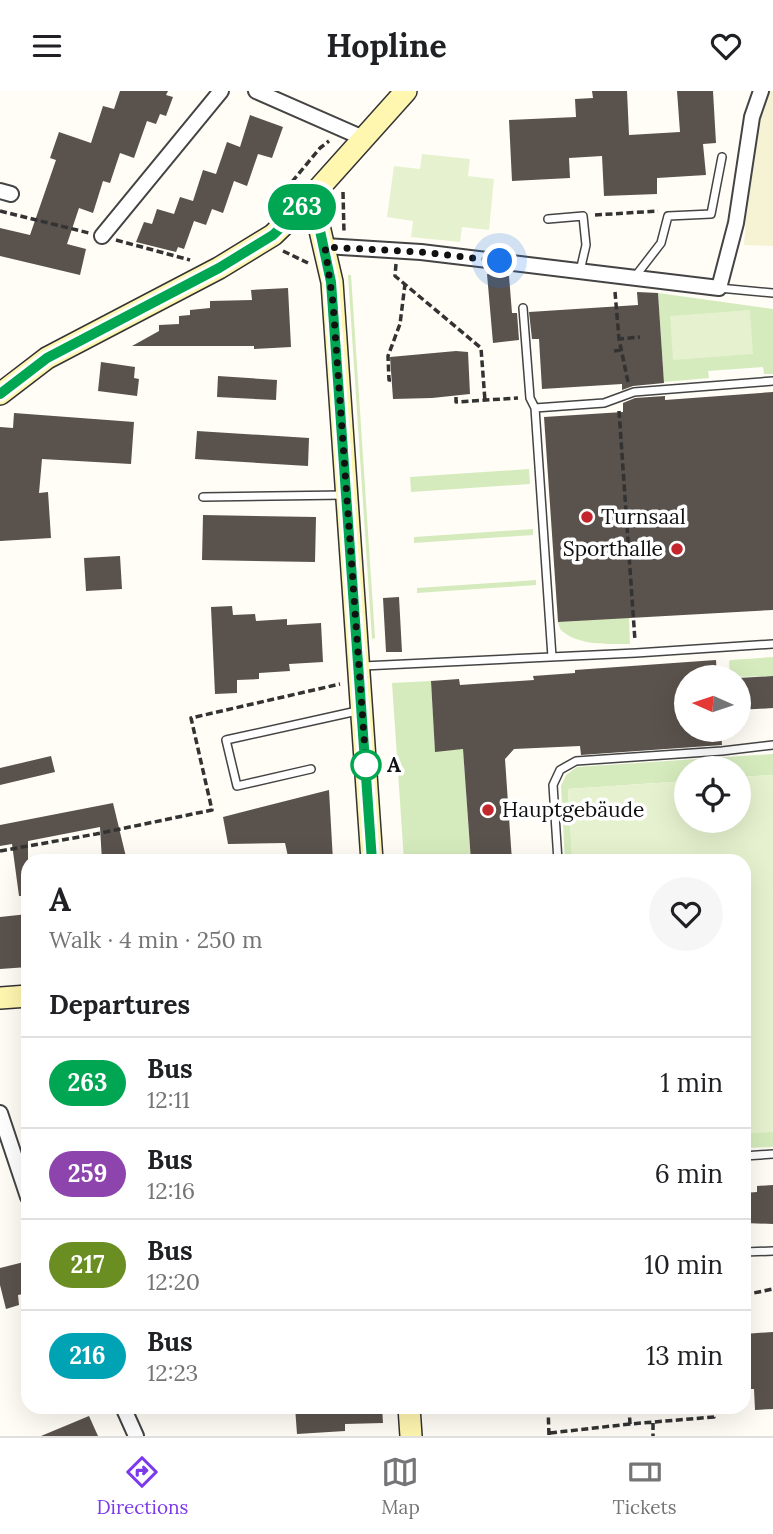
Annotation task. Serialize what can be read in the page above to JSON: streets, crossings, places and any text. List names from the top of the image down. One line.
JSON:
{"places":["Turnsaal","Sporthalle","A","Hauptgebäude"],"lines":["bus line 263"],"north":"left","page":{"header":"Hopline","on_map":"263","heading":[["A","Walk · 4 min · 250 m"],"Departures"],"list":[{"mark":"263","name":"Bus","note":"12:11","value":"1 min"},{"mark":"259","name":"Bus","note":"12:16","value":"6 min"},{"mark":"217","name":"Bus","note":"12:20","value":"10 min"},{"mark":"216","name":"Bus","note":"12:23","value":"13 min"}],"tabs":["Directions","Map","Tickets"]}}
